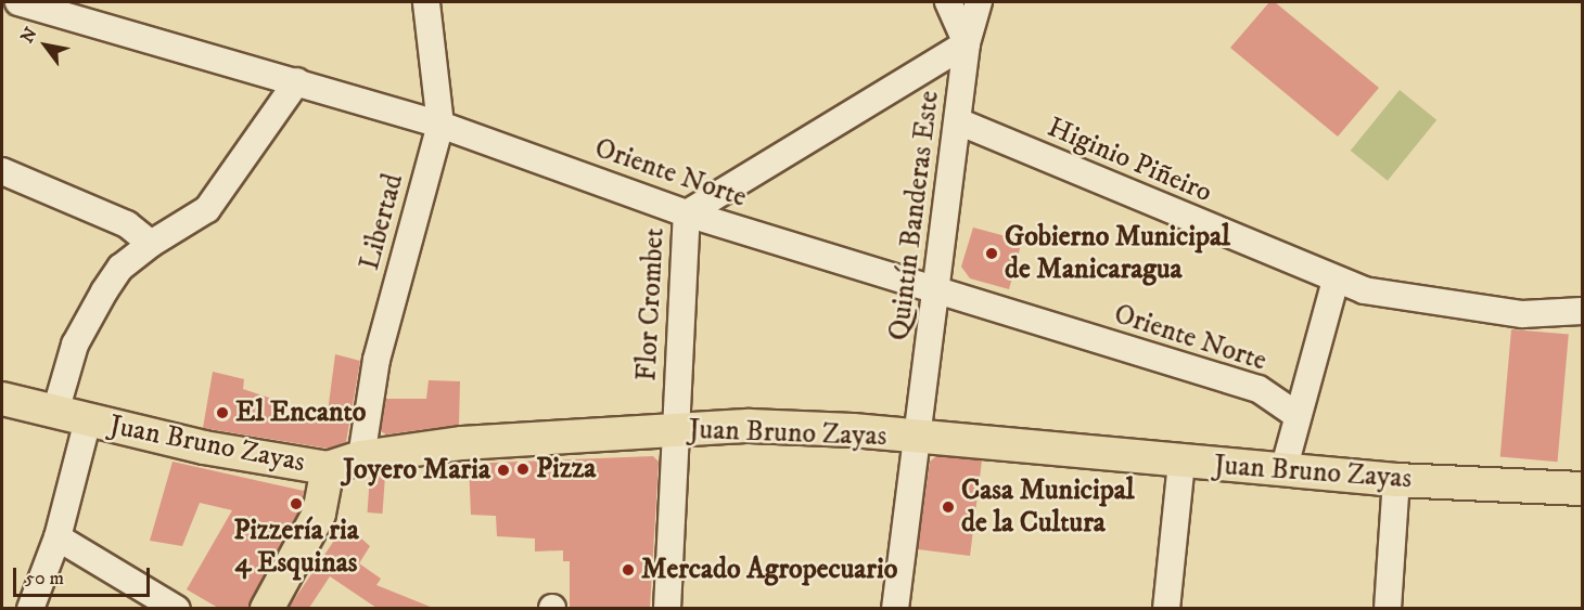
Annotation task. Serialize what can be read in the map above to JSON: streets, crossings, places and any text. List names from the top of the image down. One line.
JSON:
{"streets":{"main road":["Juan Bruno Zayas"],"street":["Higinio Piñeiro","Oriente Norte","Quintín Banderas Este","Libertad","Flor Crombet"]},"crossings":[["Higinio Piñeiro","Quintín Banderas Este"],["Oriente Norte","Quintín Banderas Este"],["Oriente Norte","Libertad"],["Oriente Norte","Flor Crombet"],["Quintín Banderas Este","Flor Crombet"],["Quintín Banderas Este","Juan Bruno Zayas"],["Libertad","Juan Bruno Zayas"],["Flor Crombet","Juan Bruno Zayas"]],"places":["Gobierno Municipal de Manicaragua","El Encanto","Pizza","Joyero Maria","Pizzería ria 4 Esquinas","Casa Municipal de la Cultura","Mercado Agropecuario"],"scale_bar":"50 m","north":"top left"}
